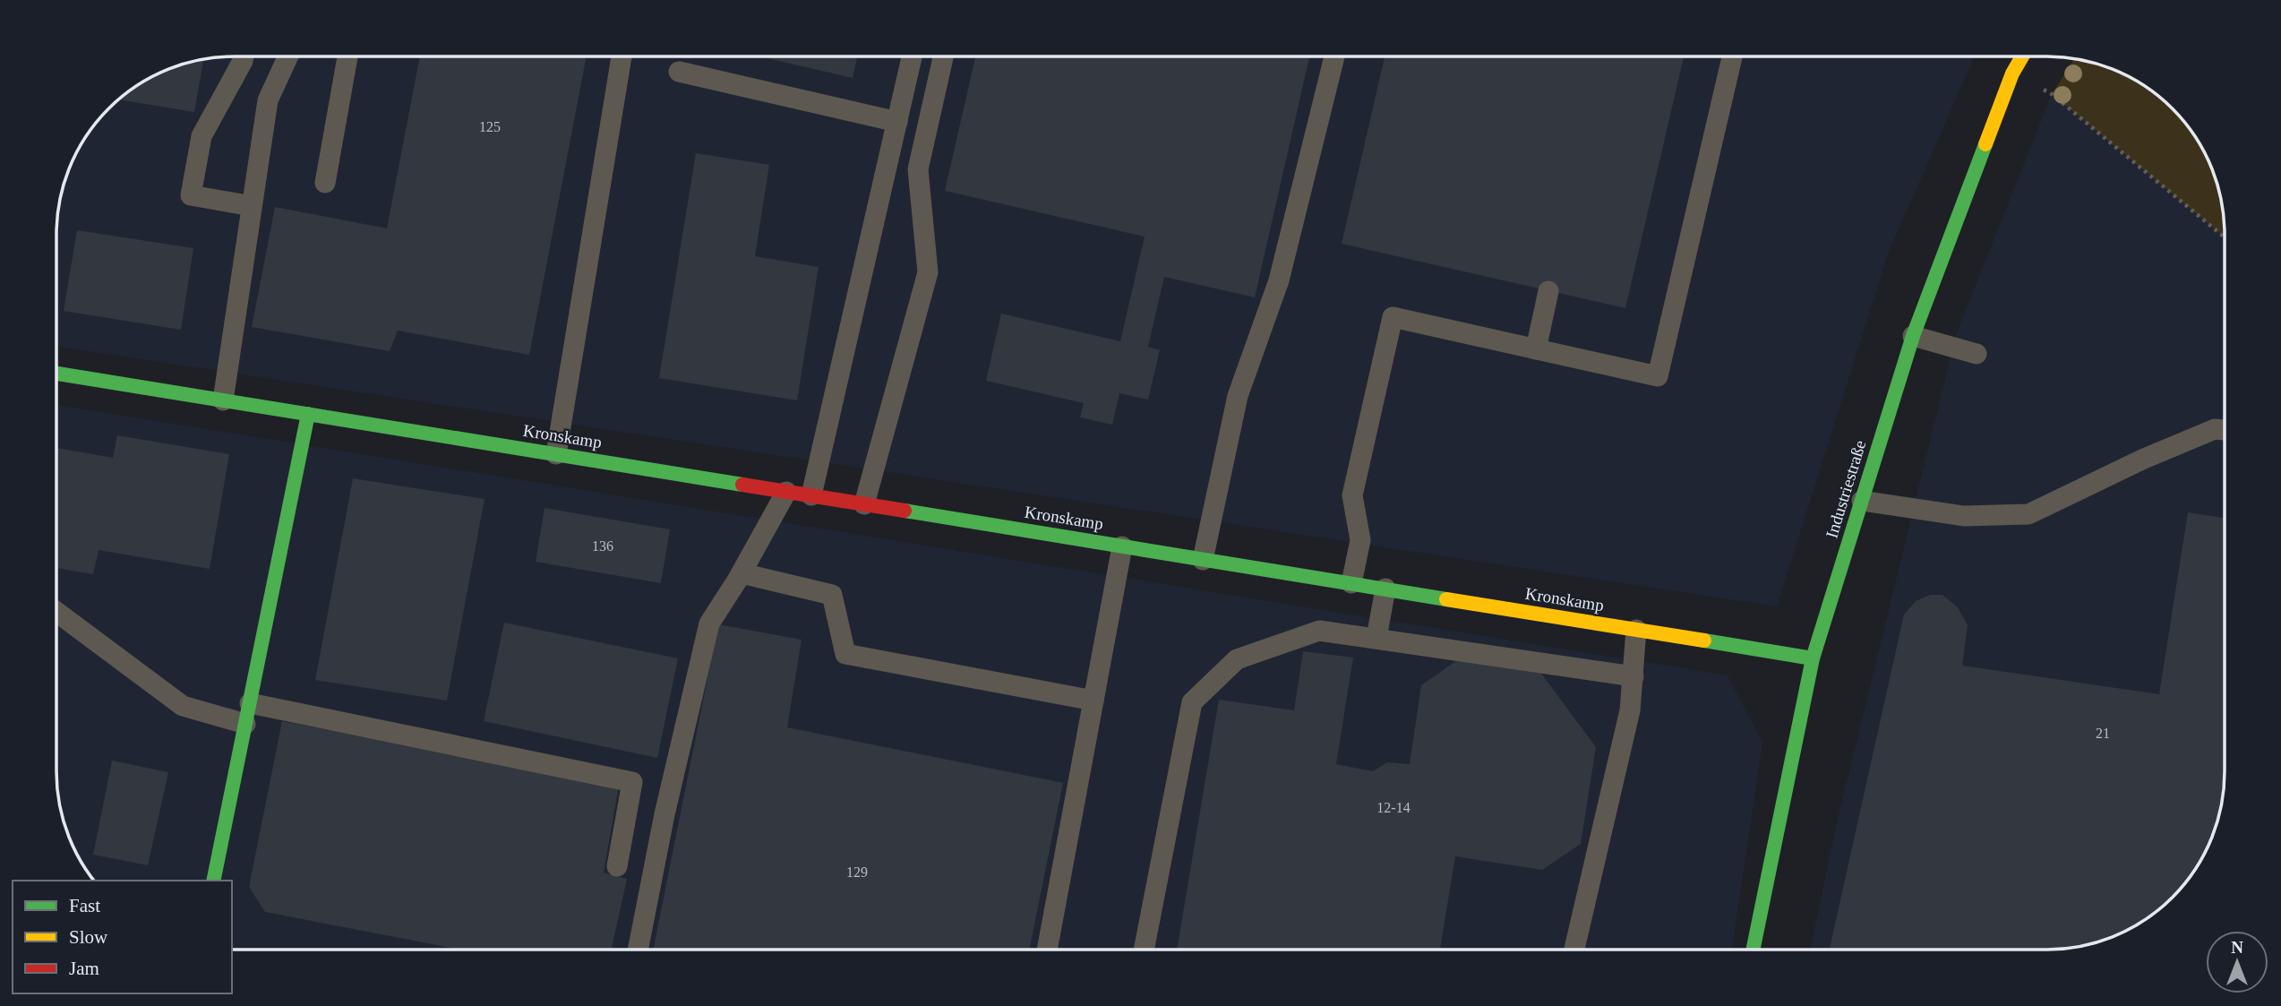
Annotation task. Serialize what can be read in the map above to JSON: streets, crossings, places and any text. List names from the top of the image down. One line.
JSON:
{"streets":{"street":["Kronskamp","Industriestraße"]},"crossings":[["Kronskamp","Industriestraße"]],"house_numbers":["125","136","21","12-14","129"],"legend":["Fast","Slow","Jam"],"north":"top"}
